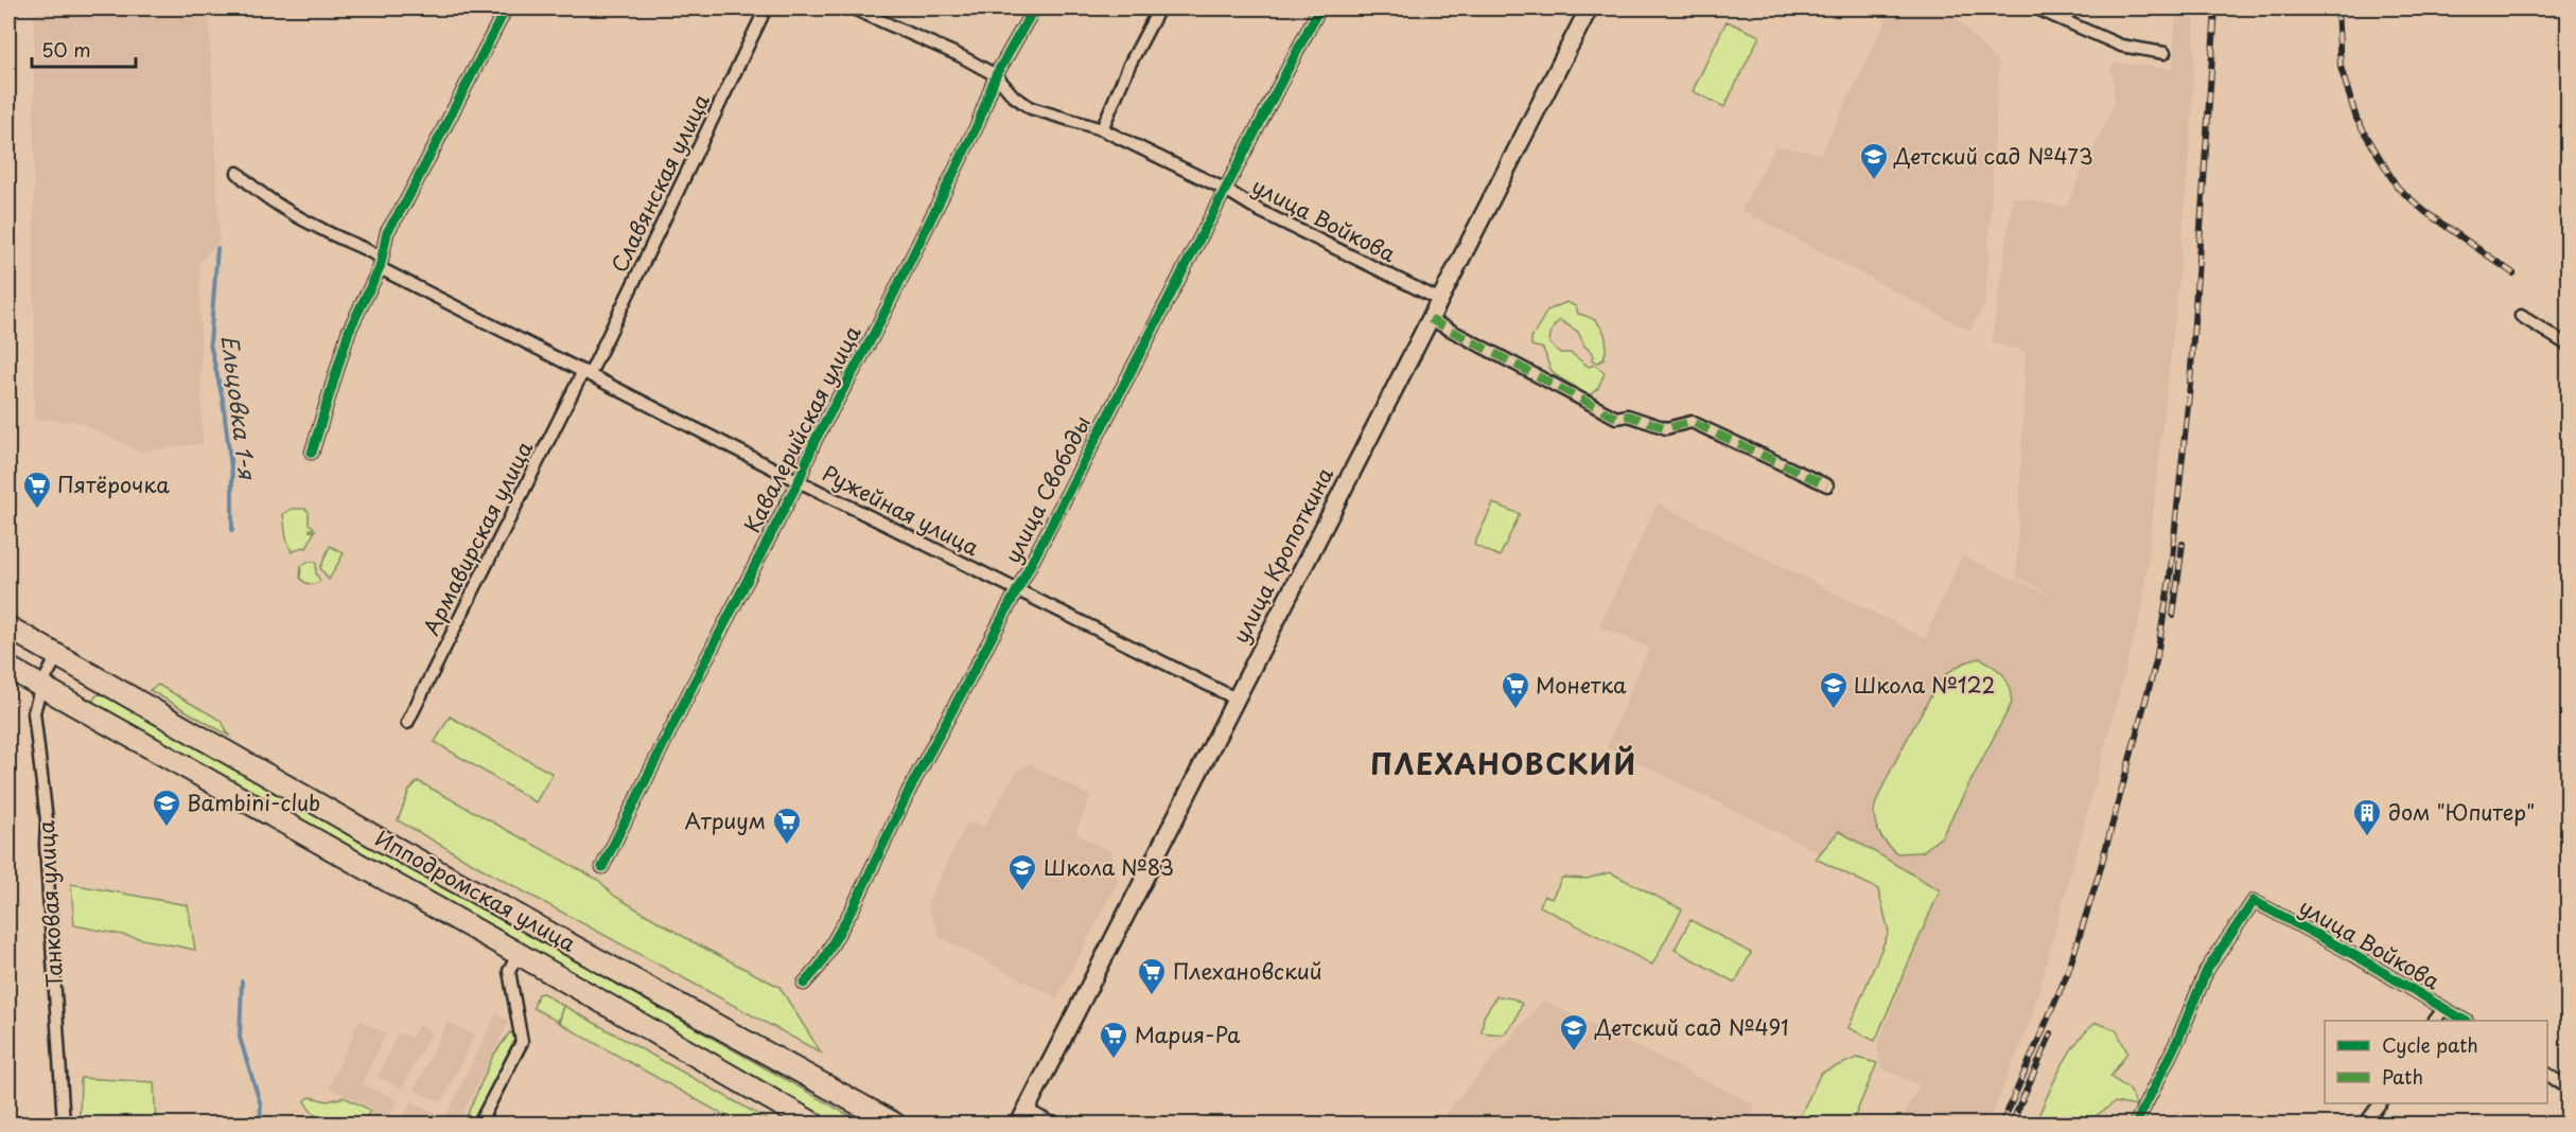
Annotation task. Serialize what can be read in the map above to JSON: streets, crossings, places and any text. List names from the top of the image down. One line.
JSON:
{"streets":{"highway":["Ипподромская улица"],"main road":["улица Кропоткина"],"street":["Славянская улица","улица Войкова","Кавалерийская улица","улица Свободы","Ружейная улица","Армавирская улица","Танковая улица"]},"crossings":[["Славянская улица","Ружейная улица"],["Славянская улица","Армавирская улица"],["улица Войкова","Кавалерийская улица"],["улица Войкова","улица Свободы"],["улица Войкова","улица Кропоткина"],["Кавалерийская улица","Ружейная улица"],["улица Свободы","Ружейная улица"],["Ружейная улица","Армавирская улица"],["Ружейная улица","улица Кропоткина"],["Ипподромская улица","Танковая улица"]],"districts":["ПЛЕХАНОВСКИЙ"],"water":["Ельцовка 1-я"],"places":{"school or university":["Детский сад №473","Школа №122","Bambini-club","Школа №83","Детский сад №491"],"supermarket":["Пятёрочка","Монетка","Атриум","Плехановский","Мария-Ра"],"building":["дом \"Юпитер\""]},"legend":["Cycle path","Path"],"scale_bar":"50 m"}
